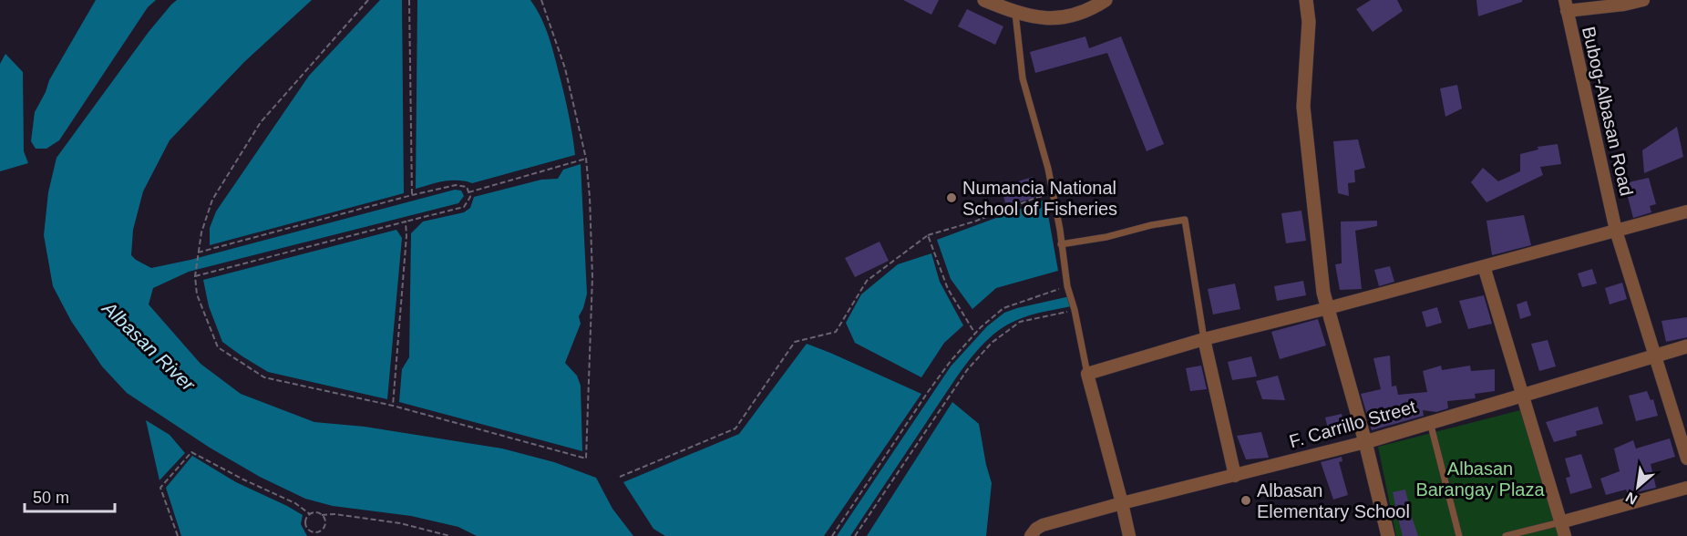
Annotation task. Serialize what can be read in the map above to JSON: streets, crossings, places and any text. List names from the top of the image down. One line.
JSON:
{"streets":{"street":["Bubog-Albasan Road","F. Carrillo Street"]},"crossings":[["Bubog-Albasan Road","F. Carrillo Street"]],"water":["Albasan River"],"parks":["Albasan Barangay Plaza"],"places":["Numancia National School of Fisheries","Albasan Elementary School"],"scale_bar":"50 m","north":"bottom left"}
